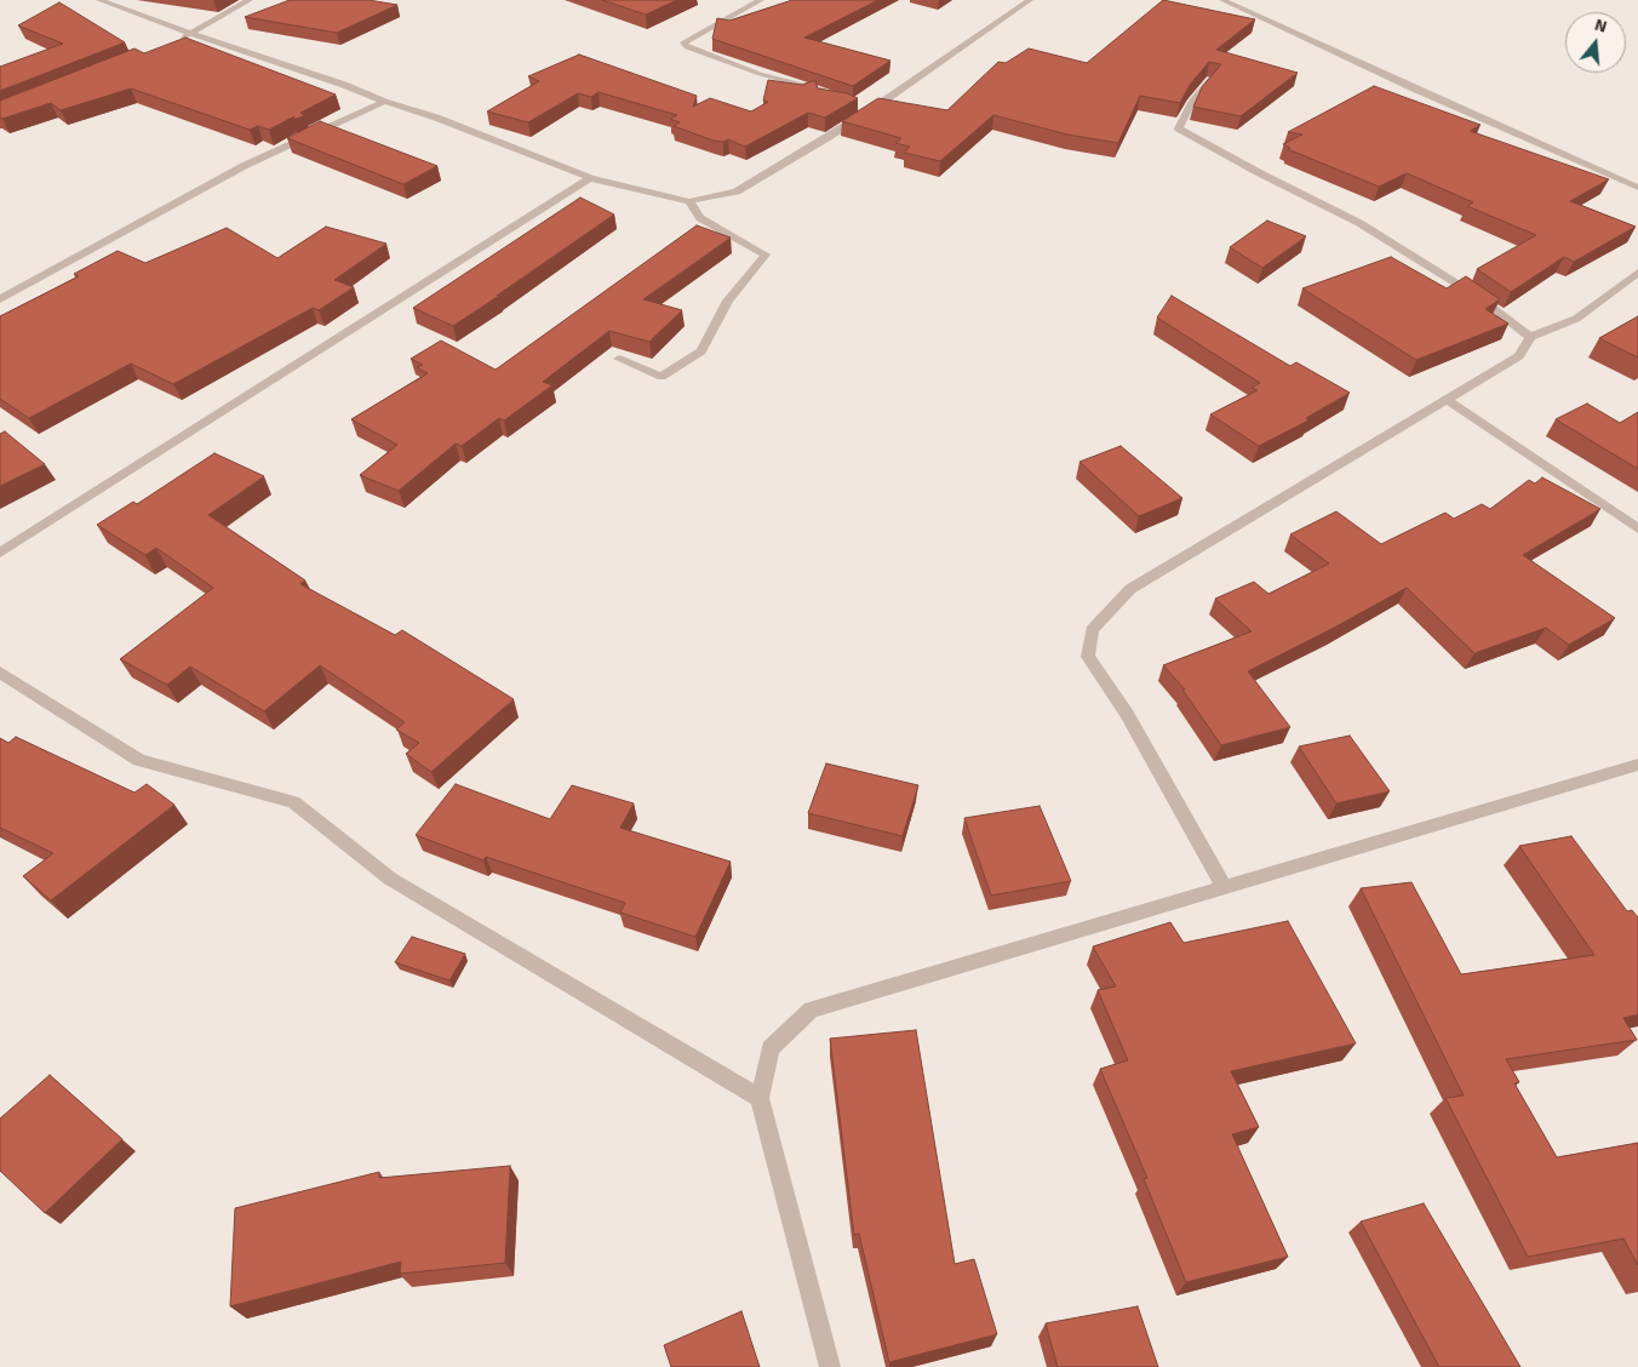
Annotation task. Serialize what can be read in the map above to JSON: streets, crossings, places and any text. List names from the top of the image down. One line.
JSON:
{"north":"top"}
